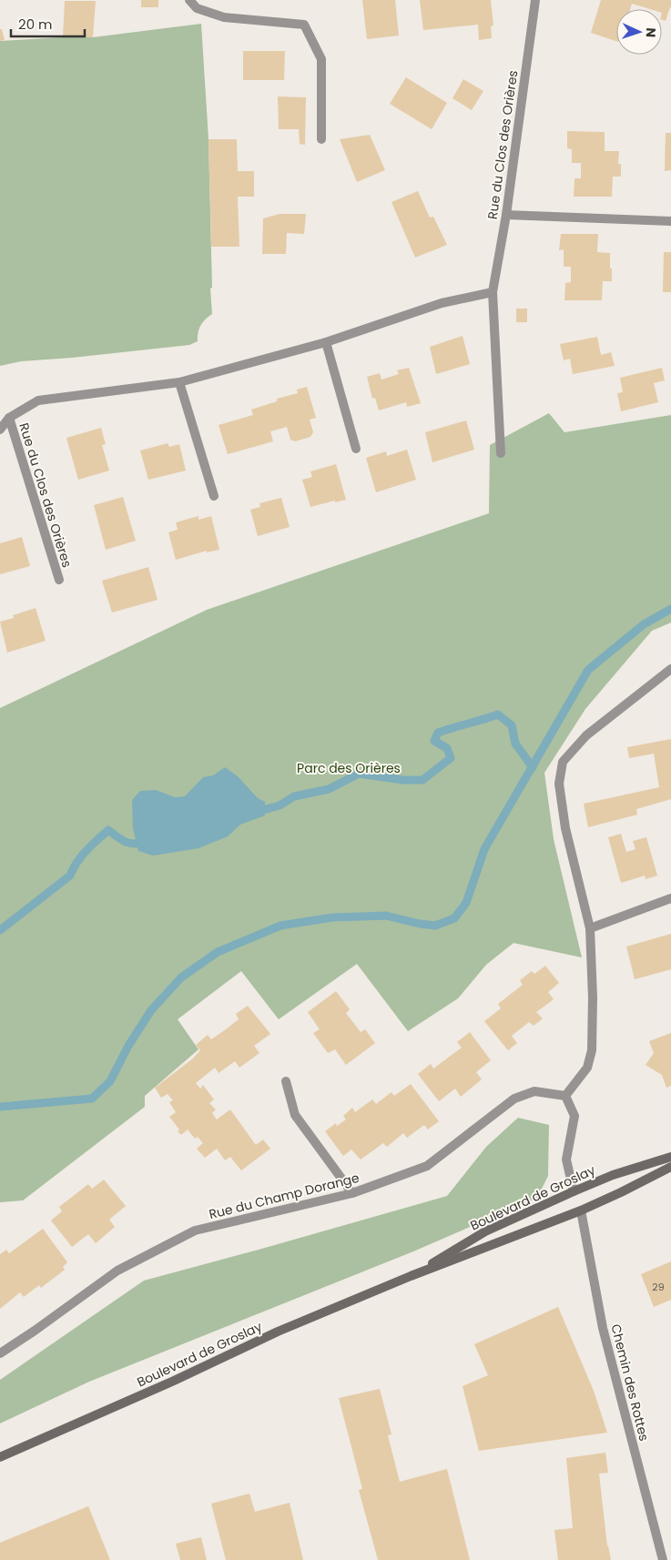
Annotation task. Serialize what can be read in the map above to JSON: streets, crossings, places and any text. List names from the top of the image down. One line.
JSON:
{"streets":{"main road":["Boulevard de Groslay"],"street":["Rue du Clos des Orières","Rue du Champ Dorange","Chemin des Rottes"]},"crossings":[["Boulevard de Groslay","Chemin des Rottes"]],"parks":["Parc des Orières"],"house_numbers":["29"],"scale_bar":"20 m","north":"right"}
